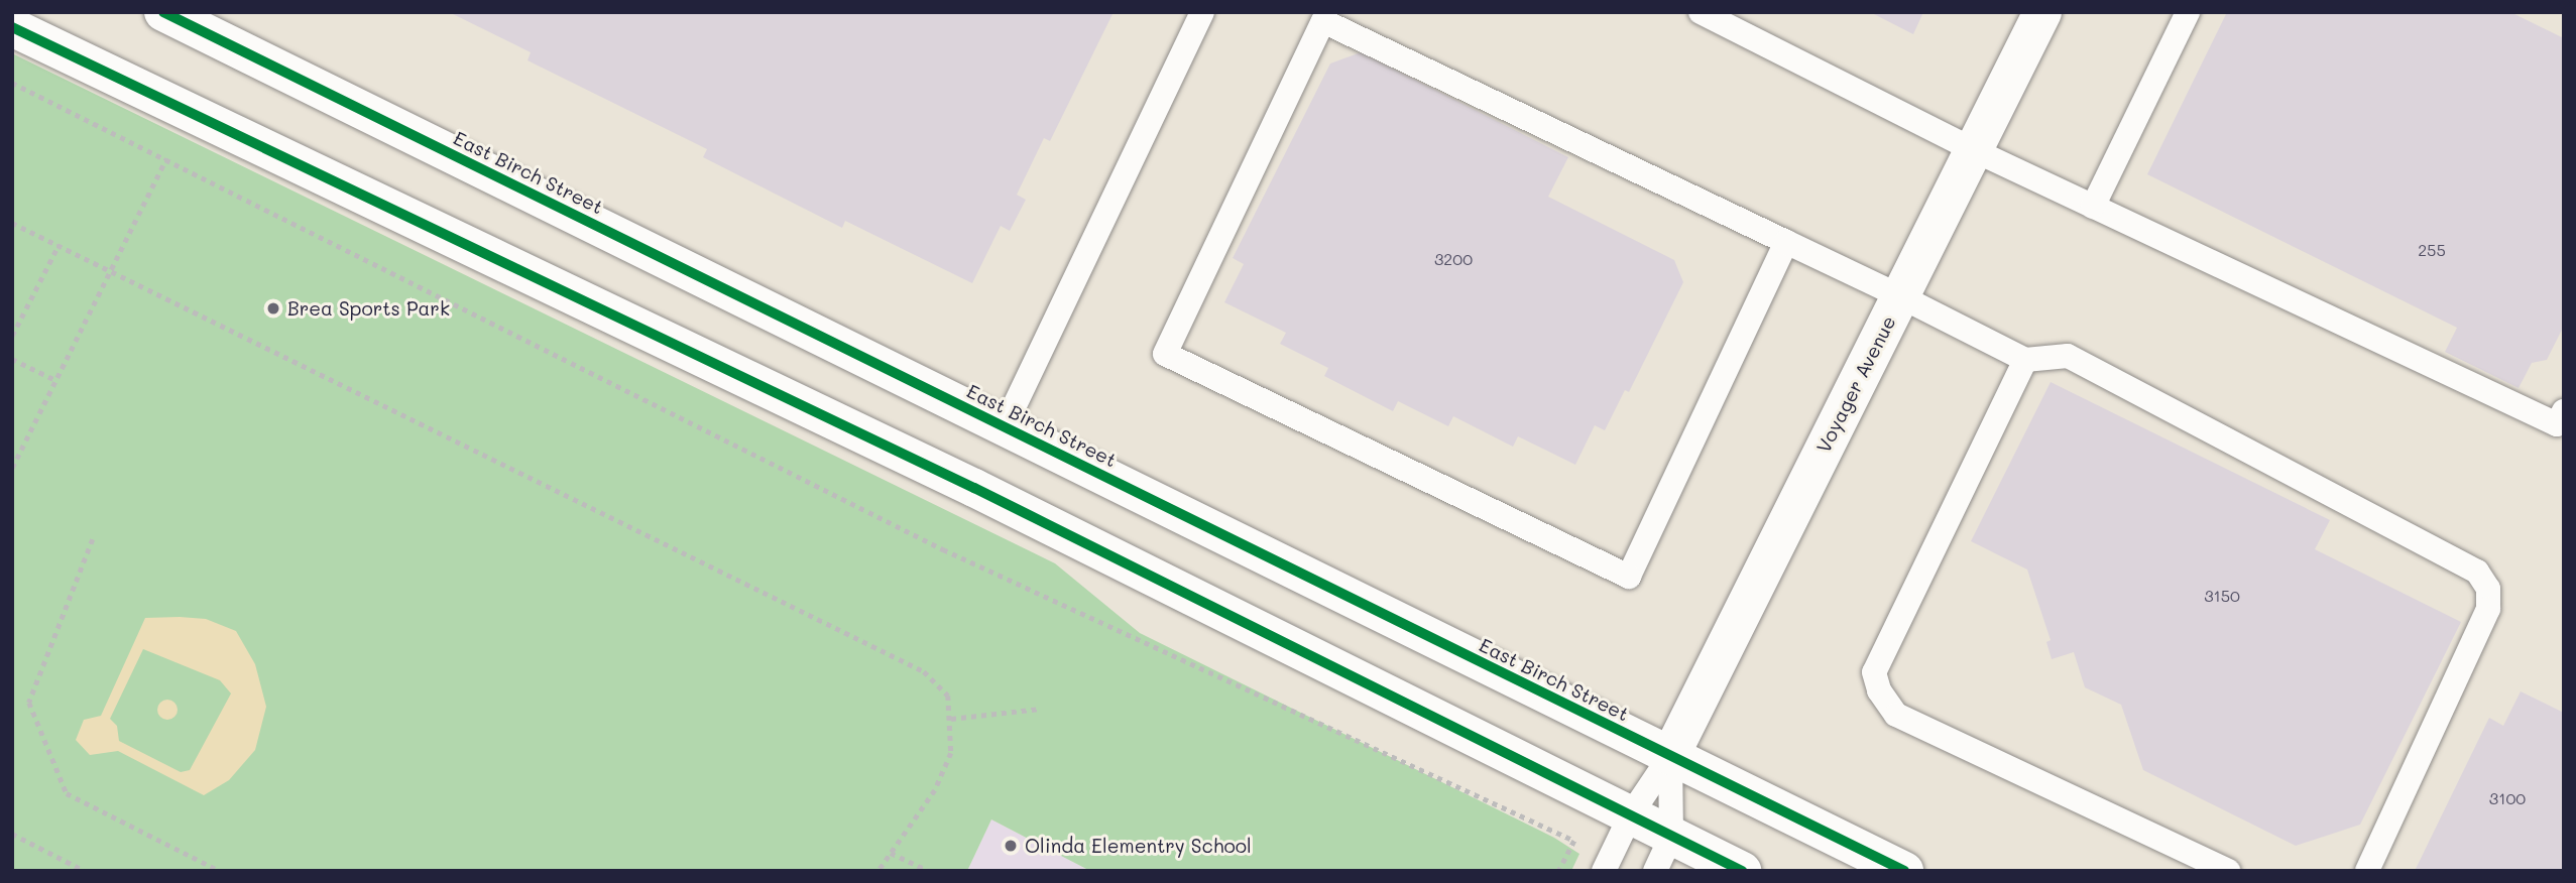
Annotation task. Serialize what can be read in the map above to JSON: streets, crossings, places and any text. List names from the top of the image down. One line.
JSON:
{"streets":{"street":["East Birch Street","Voyager Avenue"]},"crossings":[["East Birch Street","Voyager Avenue"]],"places":["Brea Sports Park","Olinda Elementry School"],"house_numbers":["255","3200","3150","3100"]}
